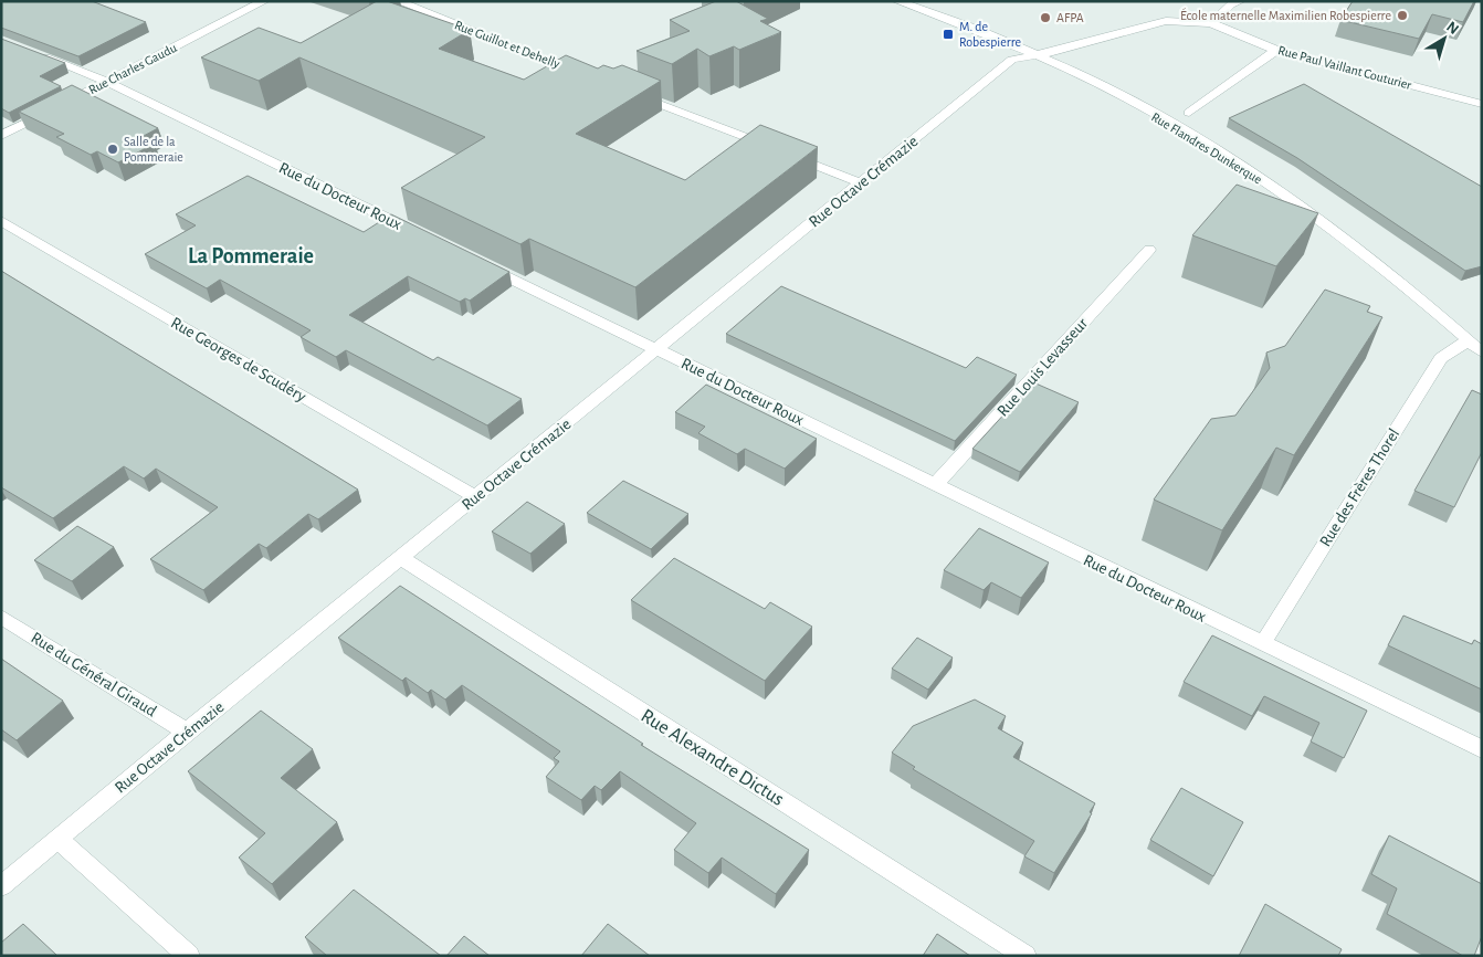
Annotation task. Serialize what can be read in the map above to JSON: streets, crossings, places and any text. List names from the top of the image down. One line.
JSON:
{"streets":{"street":["Rue Guillot et Dehelly","Rue Paul Vaillant Couturier","Rue Charles Gaudu","Rue Flandres Dunkerque","Rue Octave Crémazie","Rue du Docteur Roux","Rue Georges de Scudéry","Rue Louis Levasseur","Rue des Frères Thorel","Rue du Général Giraud","Rue Alexandre Dictus"]},"crossings":[["Rue Paul Vaillant Couturier","Rue Flandres Dunkerque"],["Rue Paul Vaillant Couturier","Rue Octave Crémazie"],["Rue Charles Gaudu","Rue du Docteur Roux"],["Rue Flandres Dunkerque","Rue Octave Crémazie"],["Rue Flandres Dunkerque","Rue des Frères Thorel"],["Rue Octave Crémazie","Rue du Docteur Roux"],["Rue Octave Crémazie","Rue Georges de Scudéry"],["Rue Octave Crémazie","Rue du Général Giraud"],["Rue Octave Crémazie","Rue Alexandre Dictus"],["Rue du Docteur Roux","Rue Louis Levasseur"],["Rue du Docteur Roux","Rue des Frères Thorel"]],"districts":["La Pommeraie"],"places":{"other":["École maternelle Maximilien Robespierre","AFPA","Salle de la Pommeraie"],"transit":["M. de Robespierre"]},"north":"top right"}
